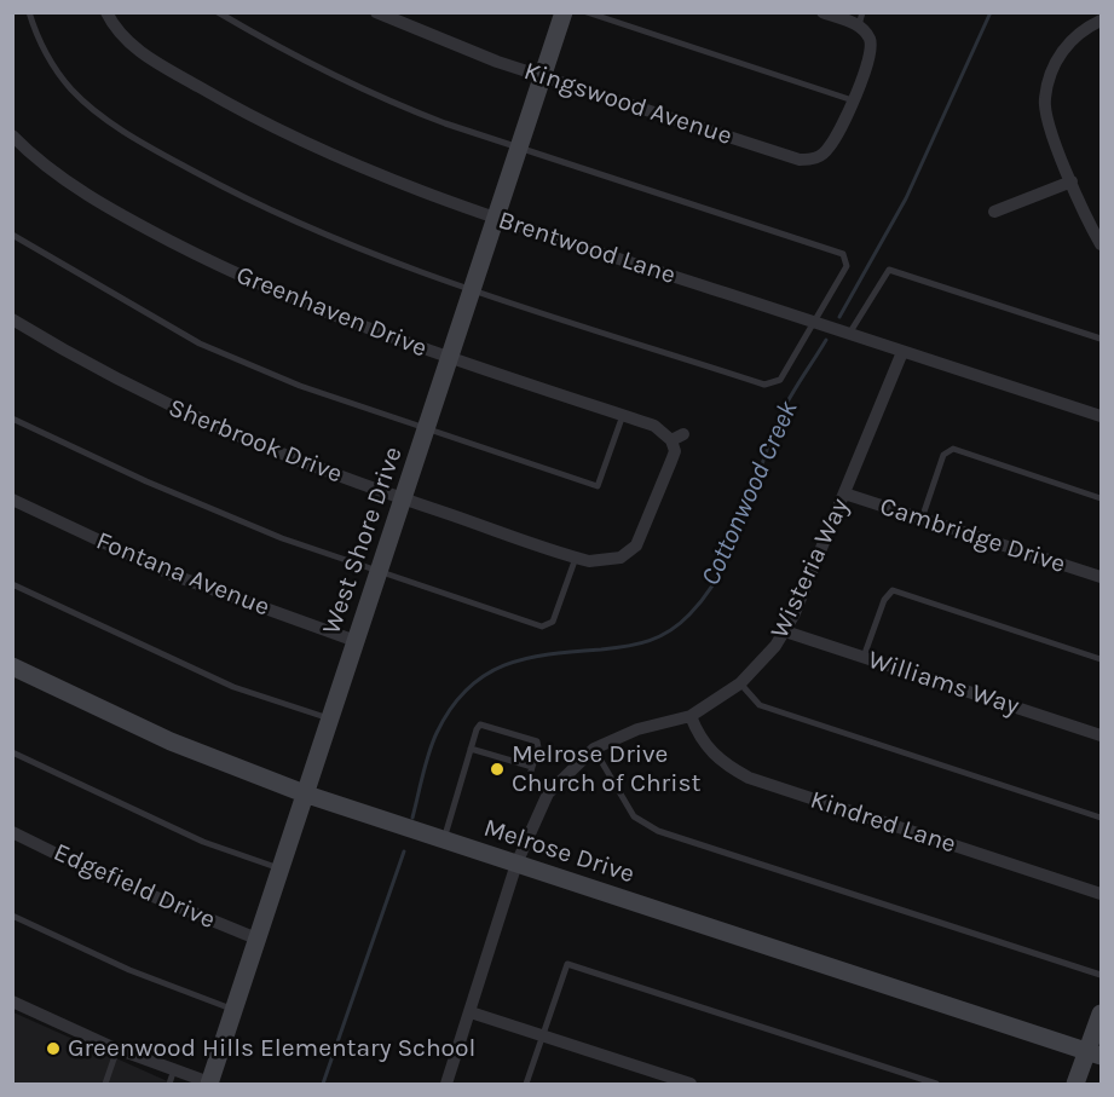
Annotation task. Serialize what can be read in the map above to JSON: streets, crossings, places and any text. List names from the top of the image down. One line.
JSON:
{"streets":{"street":["Kingswood Avenue","Brentwood Lane","Greenhaven Drive","Sherbrook Drive","Cambridge Drive","West Shore Drive","Wisteria Way","Fontana Avenue","Williams Way","Kindred Lane","Melrose Drive","Edgefield Drive"]},"crossings":[["Kingswood Avenue","West Shore Drive"],["Brentwood Lane","West Shore Drive"],["Brentwood Lane","Wisteria Way"],["Greenhaven Drive","Sherbrook Drive"],["Greenhaven Drive","West Shore Drive"],["Sherbrook Drive","West Shore Drive"],["Cambridge Drive","Wisteria Way"],["West Shore Drive","Fontana Avenue"],["West Shore Drive","Melrose Drive"],["West Shore Drive","Edgefield Drive"],["Wisteria Way","Williams Way"],["Wisteria Way","Kindred Lane"],["Wisteria Way","Melrose Drive"]],"water":["Cottonwood Creek"],"places":["Melrose Drive Church of Christ","Greenwood Hills Elementary School"]}
